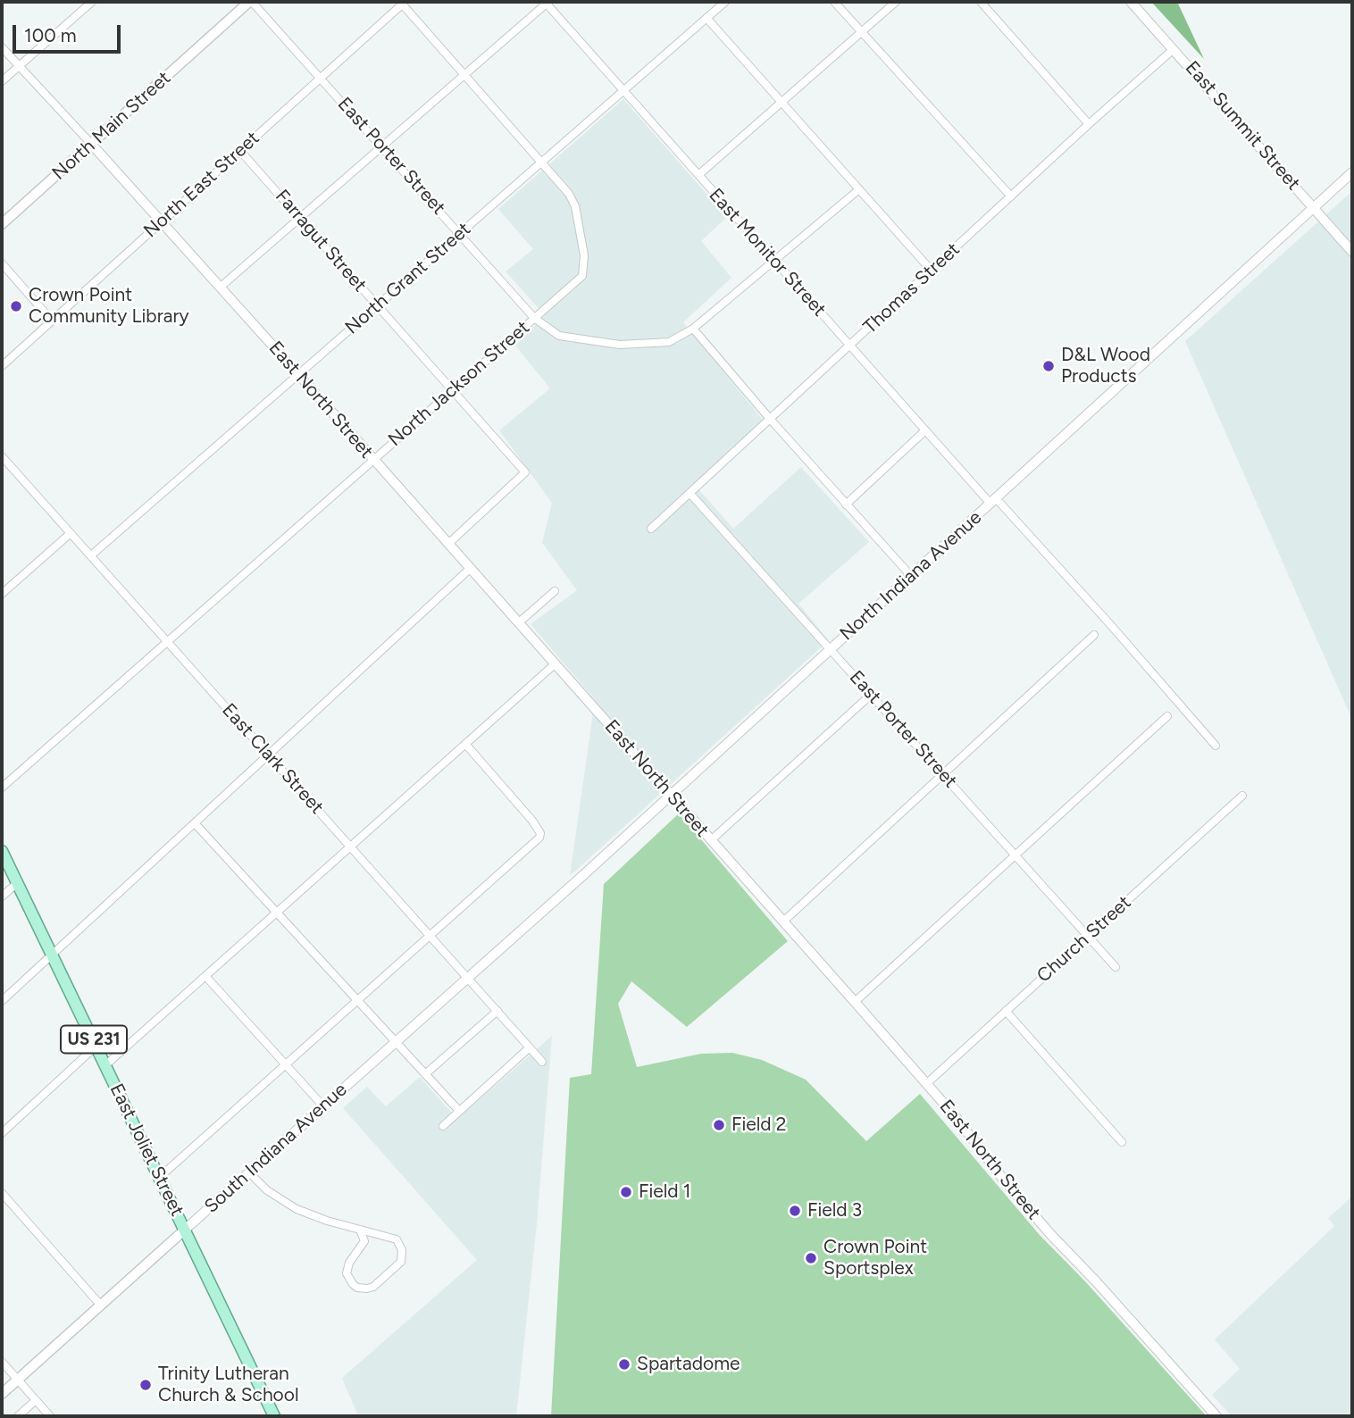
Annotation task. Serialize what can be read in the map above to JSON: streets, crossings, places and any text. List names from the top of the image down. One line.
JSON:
{"streets":{"main road":["North Main Street","US 231","South Indiana Avenue","East Joliet Street"],"street":["East Summit Street","East Porter Street","North East Street","Farragut Street","East Monitor Street","North Grant Street","Thomas Street","North Jackson Street","East North Street","North Indiana Avenue","East Clark Street","Church Street"]},"crossings":[["North Main Street","East Porter Street"],["North Main Street","East North Street"],["East Summit Street","Thomas Street"],["East Summit Street","North Indiana Avenue"],["East Porter Street","North East Street"],["East Porter Street","North Grant Street"],["East Porter Street","Thomas Street"],["East Porter Street","North Jackson Street"],["East Porter Street","North Indiana Avenue"],["East Porter Street","Church Street"],["North East Street","Farragut Street"],["North East Street","East North Street"],["Farragut Street","North Grant Street"],["Farragut Street","North Jackson Street"],["Farragut Street","East North Street"],["East Monitor Street","North Grant Street"],["East Monitor Street","Thomas Street"],["East Monitor Street","North Indiana Avenue"],["North Grant Street","North Jackson Street"],["North Grant Street","East North Street"],["North Grant Street","East Clark Street"],["North Jackson Street","East North Street"],["North Jackson Street","East Clark Street"],["East North Street","North Indiana Avenue"],["East North Street","Church Street"],["North Indiana Avenue","East Clark Street"],["North Indiana Avenue","South Indiana Avenue"],["East Clark Street","South Indiana Avenue"],["South Indiana Avenue","East Joliet Street"]],"places":["Crown Point Community Library","D&L Wood Products","Field 2","Field 1","Field 3","Crown Point Sportsplex","Spartadome","Trinity Lutheran Church & School"],"scale_bar":"100 m"}
